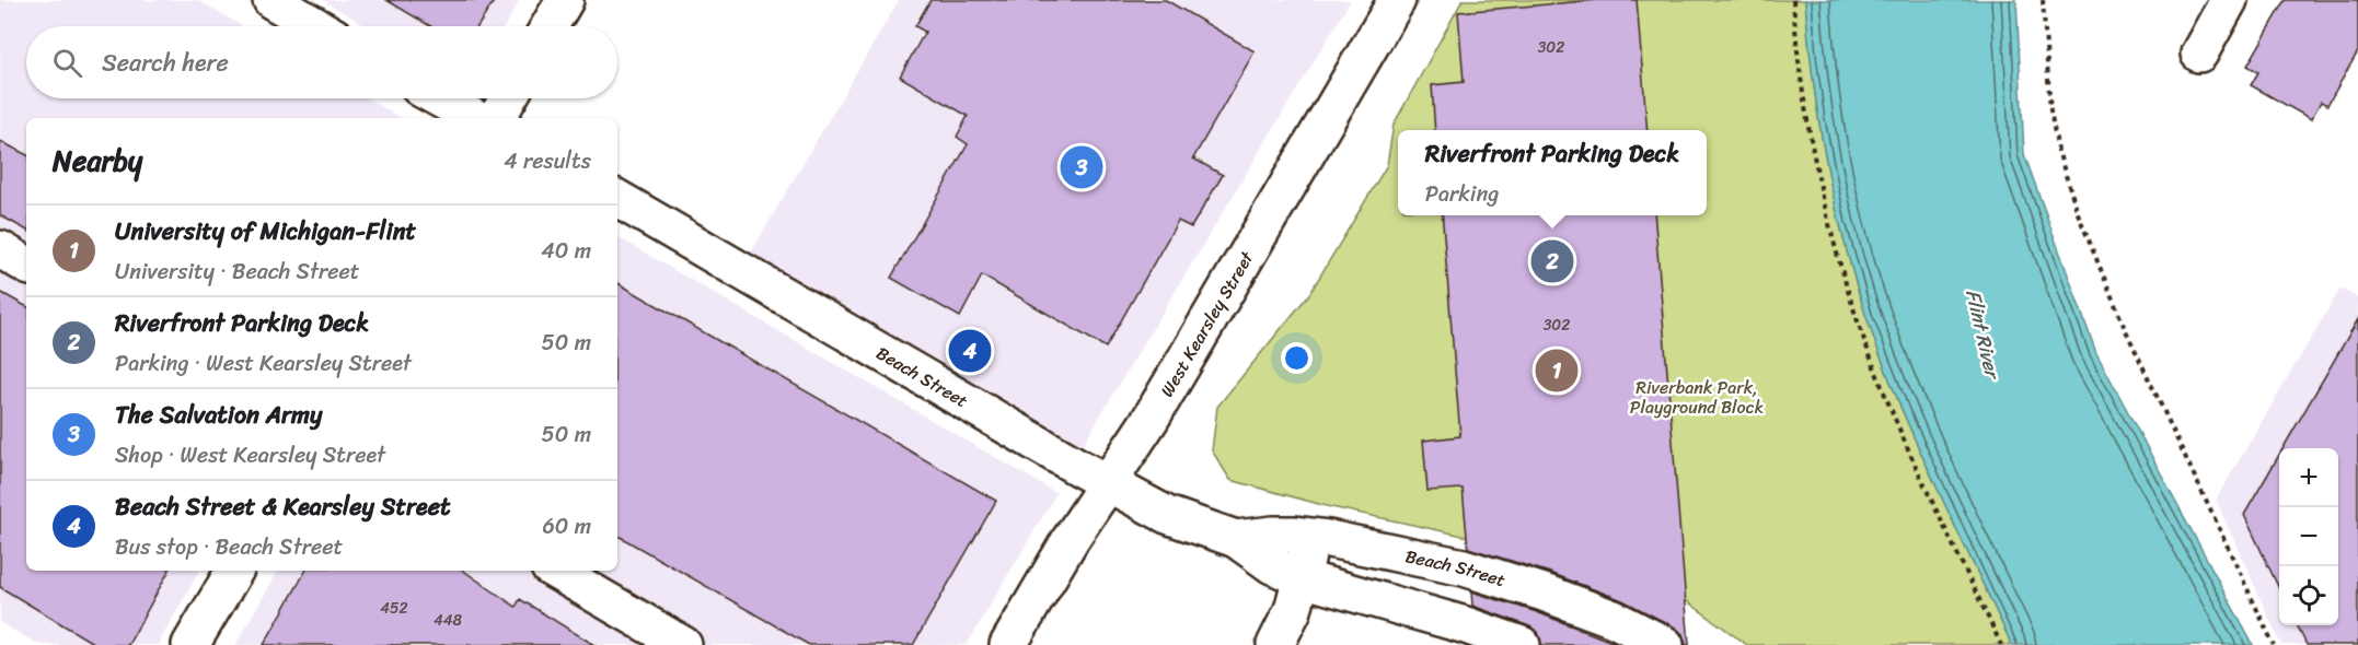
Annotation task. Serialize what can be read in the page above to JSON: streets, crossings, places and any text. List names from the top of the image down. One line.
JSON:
{"streets":{"street":["West Kearsley Street","Beach Street"]},"crossings":[["West Kearsley Street","Beach Street"]],"water":["Flint River"],"parks":["Riverbank Park, Playground Block"],"house_numbers":["302","302","452","448"],"page":{"search":"Search here","heading":["Nearby","4 results"],"popup":["Riverfront Parking Deck","Parking"],"pins":["3","2","4","1"],"list":[{"mark":"1","name":"University of Michigan-Flint","note":"University · Beach Street","value":"40 m"},{"mark":"2","name":"Riverfront Parking Deck","note":"Parking · West Kearsley Street","value":"50 m"},{"mark":"3","name":"The Salvation Army","note":"Shop · West Kearsley Street","value":"50 m"},{"mark":"4","name":"Beach Street & Kearsley Street","note":"Bus stop · Beach Street","value":"60 m"}],"map_buttons":["+","−"]}}
